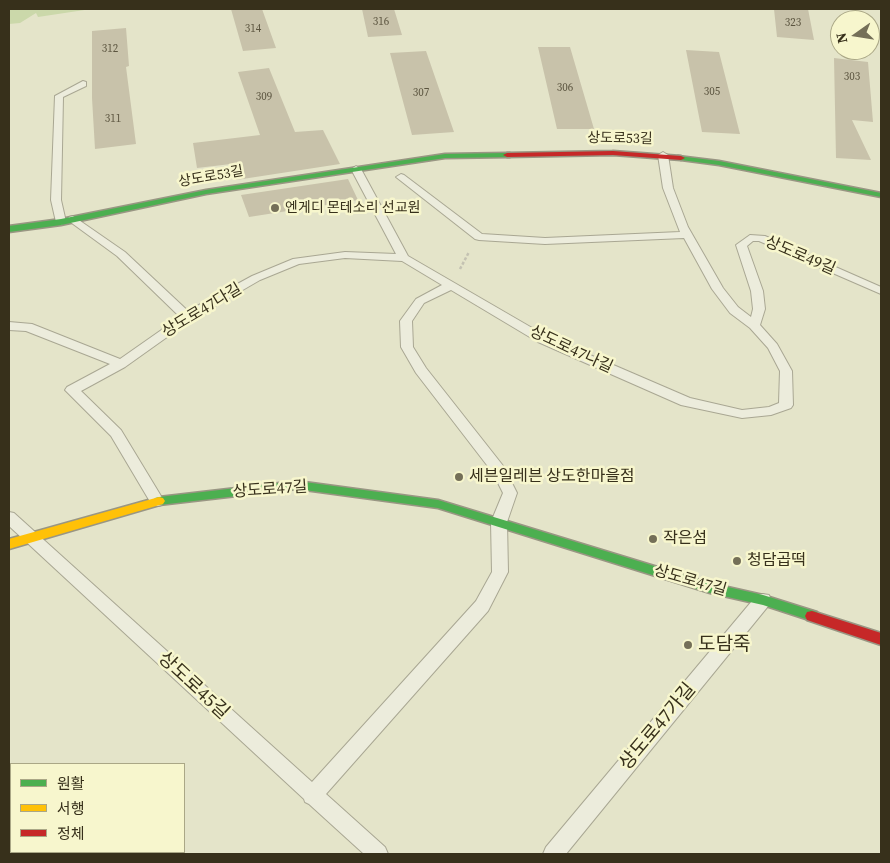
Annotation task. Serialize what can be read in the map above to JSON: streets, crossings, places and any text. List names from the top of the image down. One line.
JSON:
{"streets":{"street":["상도로53길","상도로47길"],"lane":["상도로49길","상도로47다길","상도로47나길","상도로45길","상도로47가길"]},"crossings":[["상도로53길","상도로47나길"],["상도로49길","상도로47나길"],["상도로47길","상도로45길"],["상도로47길","상도로47가길"]],"places":["엔게디 몬테소리 선교원","세븐일레븐 상도한마을점","작은섬","청담곱떡","도담죽"],"house_numbers":["316","323","314","312","303","306","305","307","309","311"],"legend":["원활","서행","정체"],"north":"left"}
